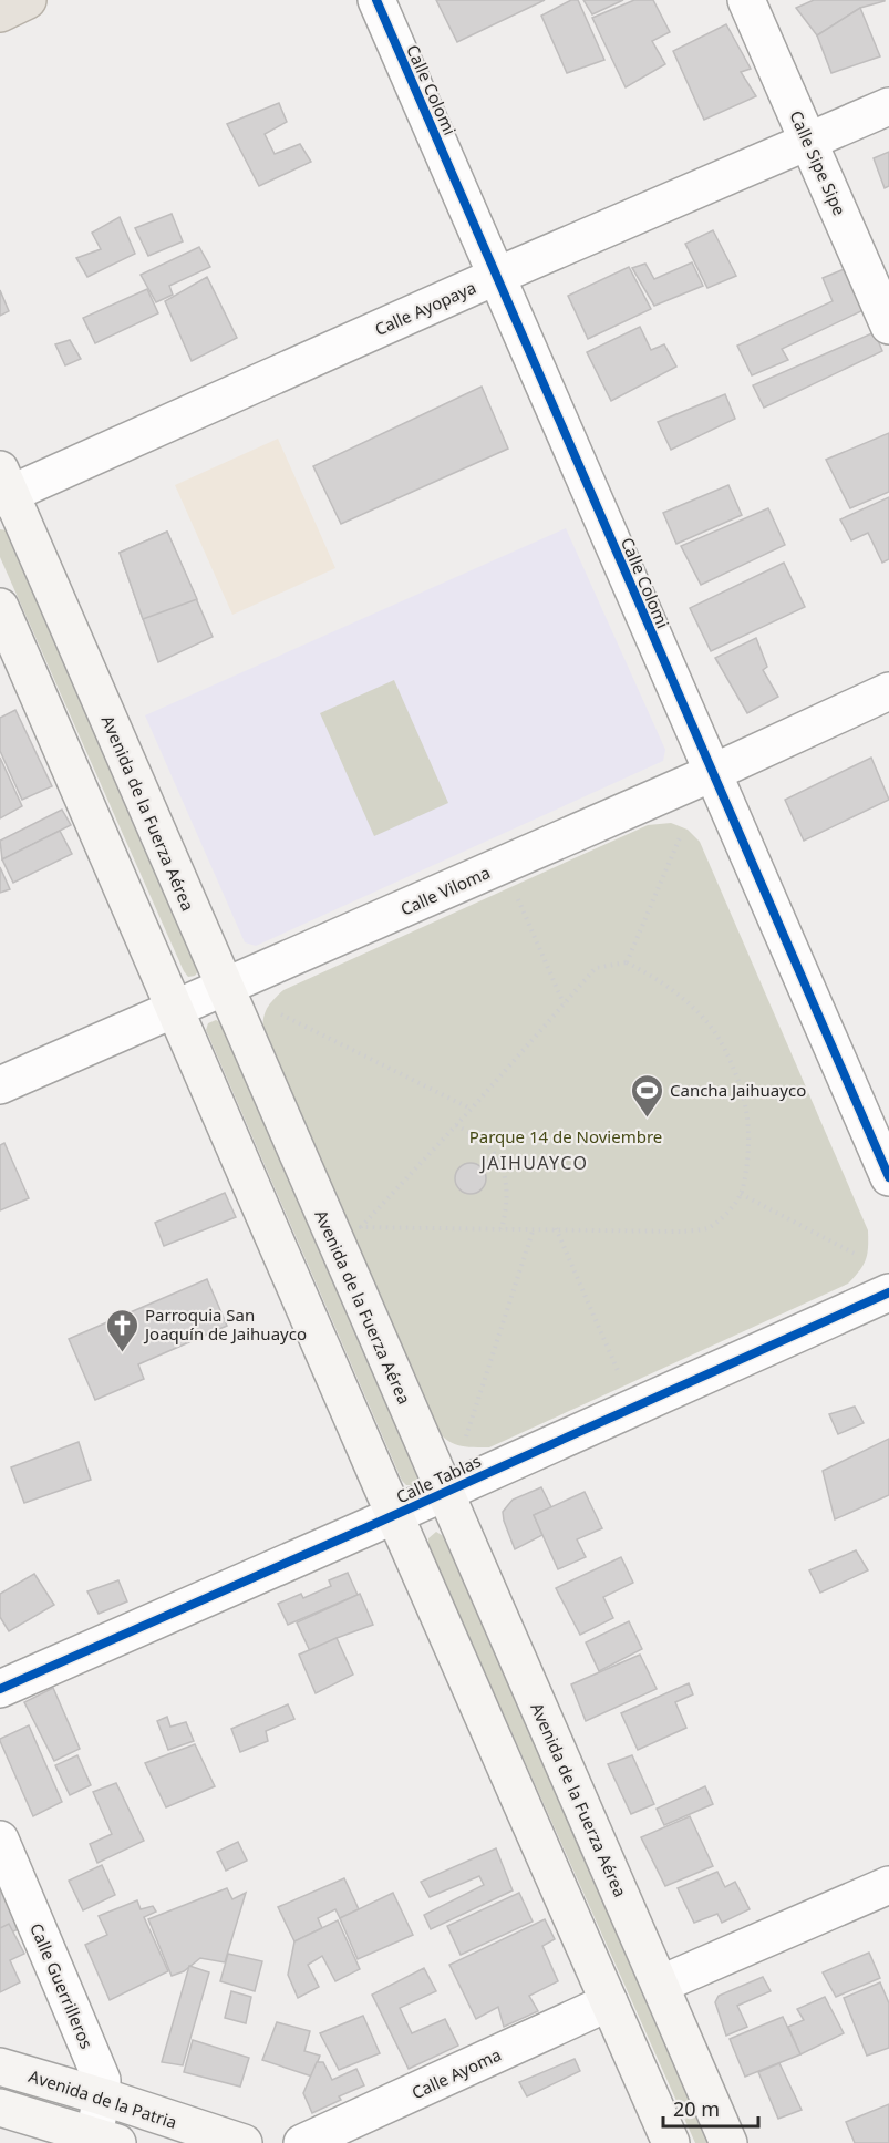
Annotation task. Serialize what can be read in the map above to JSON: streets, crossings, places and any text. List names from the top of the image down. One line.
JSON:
{"streets":{"main road":["Avenida de la Fuerza Aérea","Avenida de la Patria"],"street":["Calle Colomi","Calle Sipe Sipe","Calle Ayopaya","Calle Viloma","Calle Tablas","Calle Guerrilleros","Calle Ayoma"]},"crossings":[["Calle Colomi","Calle Ayopaya"],["Calle Colomi","Calle Viloma"],["Calle Sipe Sipe","Calle Ayopaya"],["Calle Ayopaya","Avenida de la Fuerza Aérea"],["Avenida de la Fuerza Aérea","Calle Viloma"],["Avenida de la Fuerza Aérea","Calle Tablas"],["Calle Guerrilleros","Avenida de la Patria"]],"districts":["JAIHUAYCO"],"parks":["Parque 14 de Noviembre"],"places":{"sports":["Cancha Jaihuayco"],"church":["Parroquia San Joaquín de Jaihuayco"]},"scale_bar":"20 m"}
